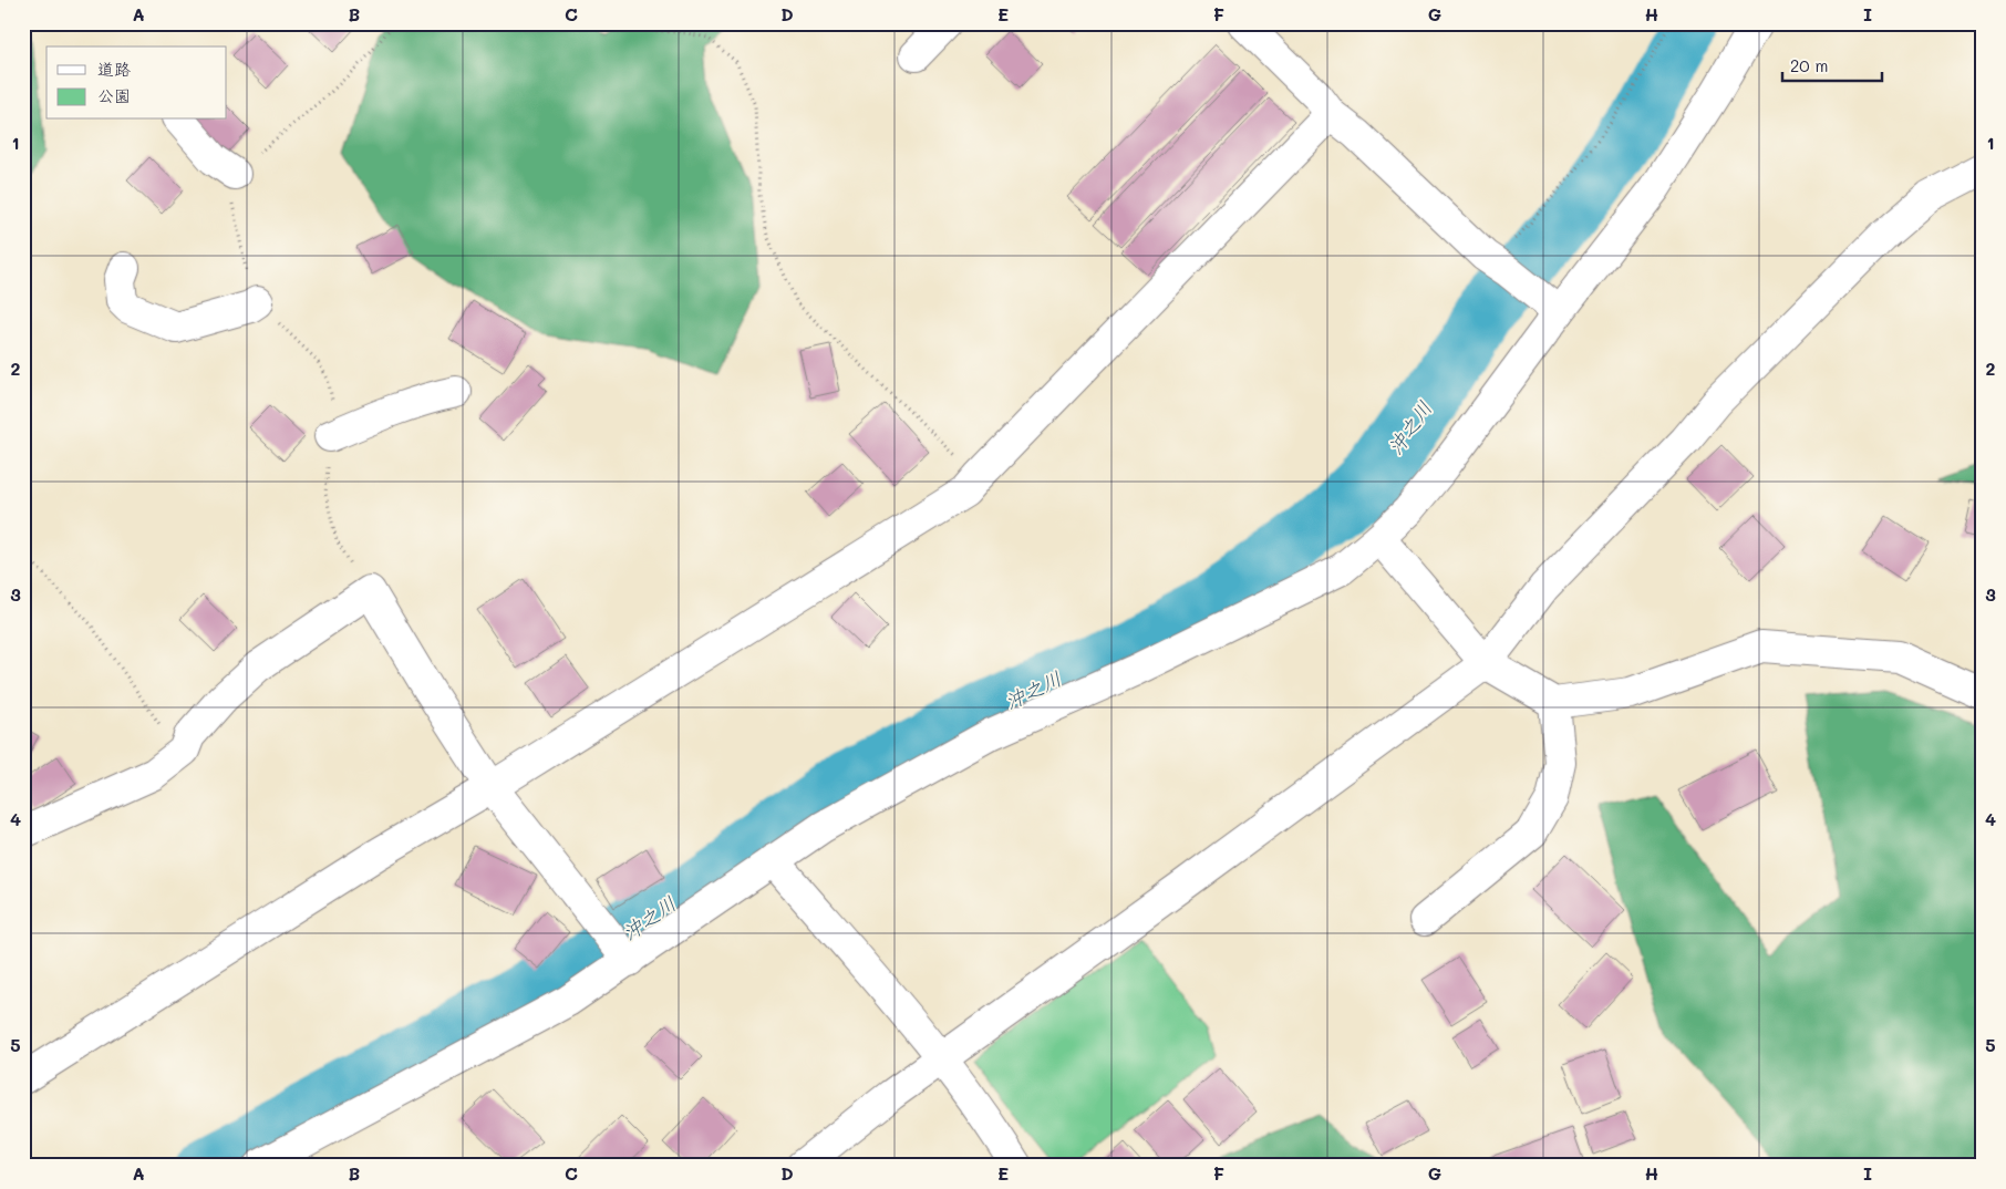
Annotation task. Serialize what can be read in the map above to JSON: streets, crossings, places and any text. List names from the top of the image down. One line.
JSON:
{"water":["沖之川"],"legend":["道路","公園"],"scale_bar":"20 m","grid":{"columns":["A","B","C","D","E","F","G","H","I"],"rows":["1","2","3","4","5"]}}
